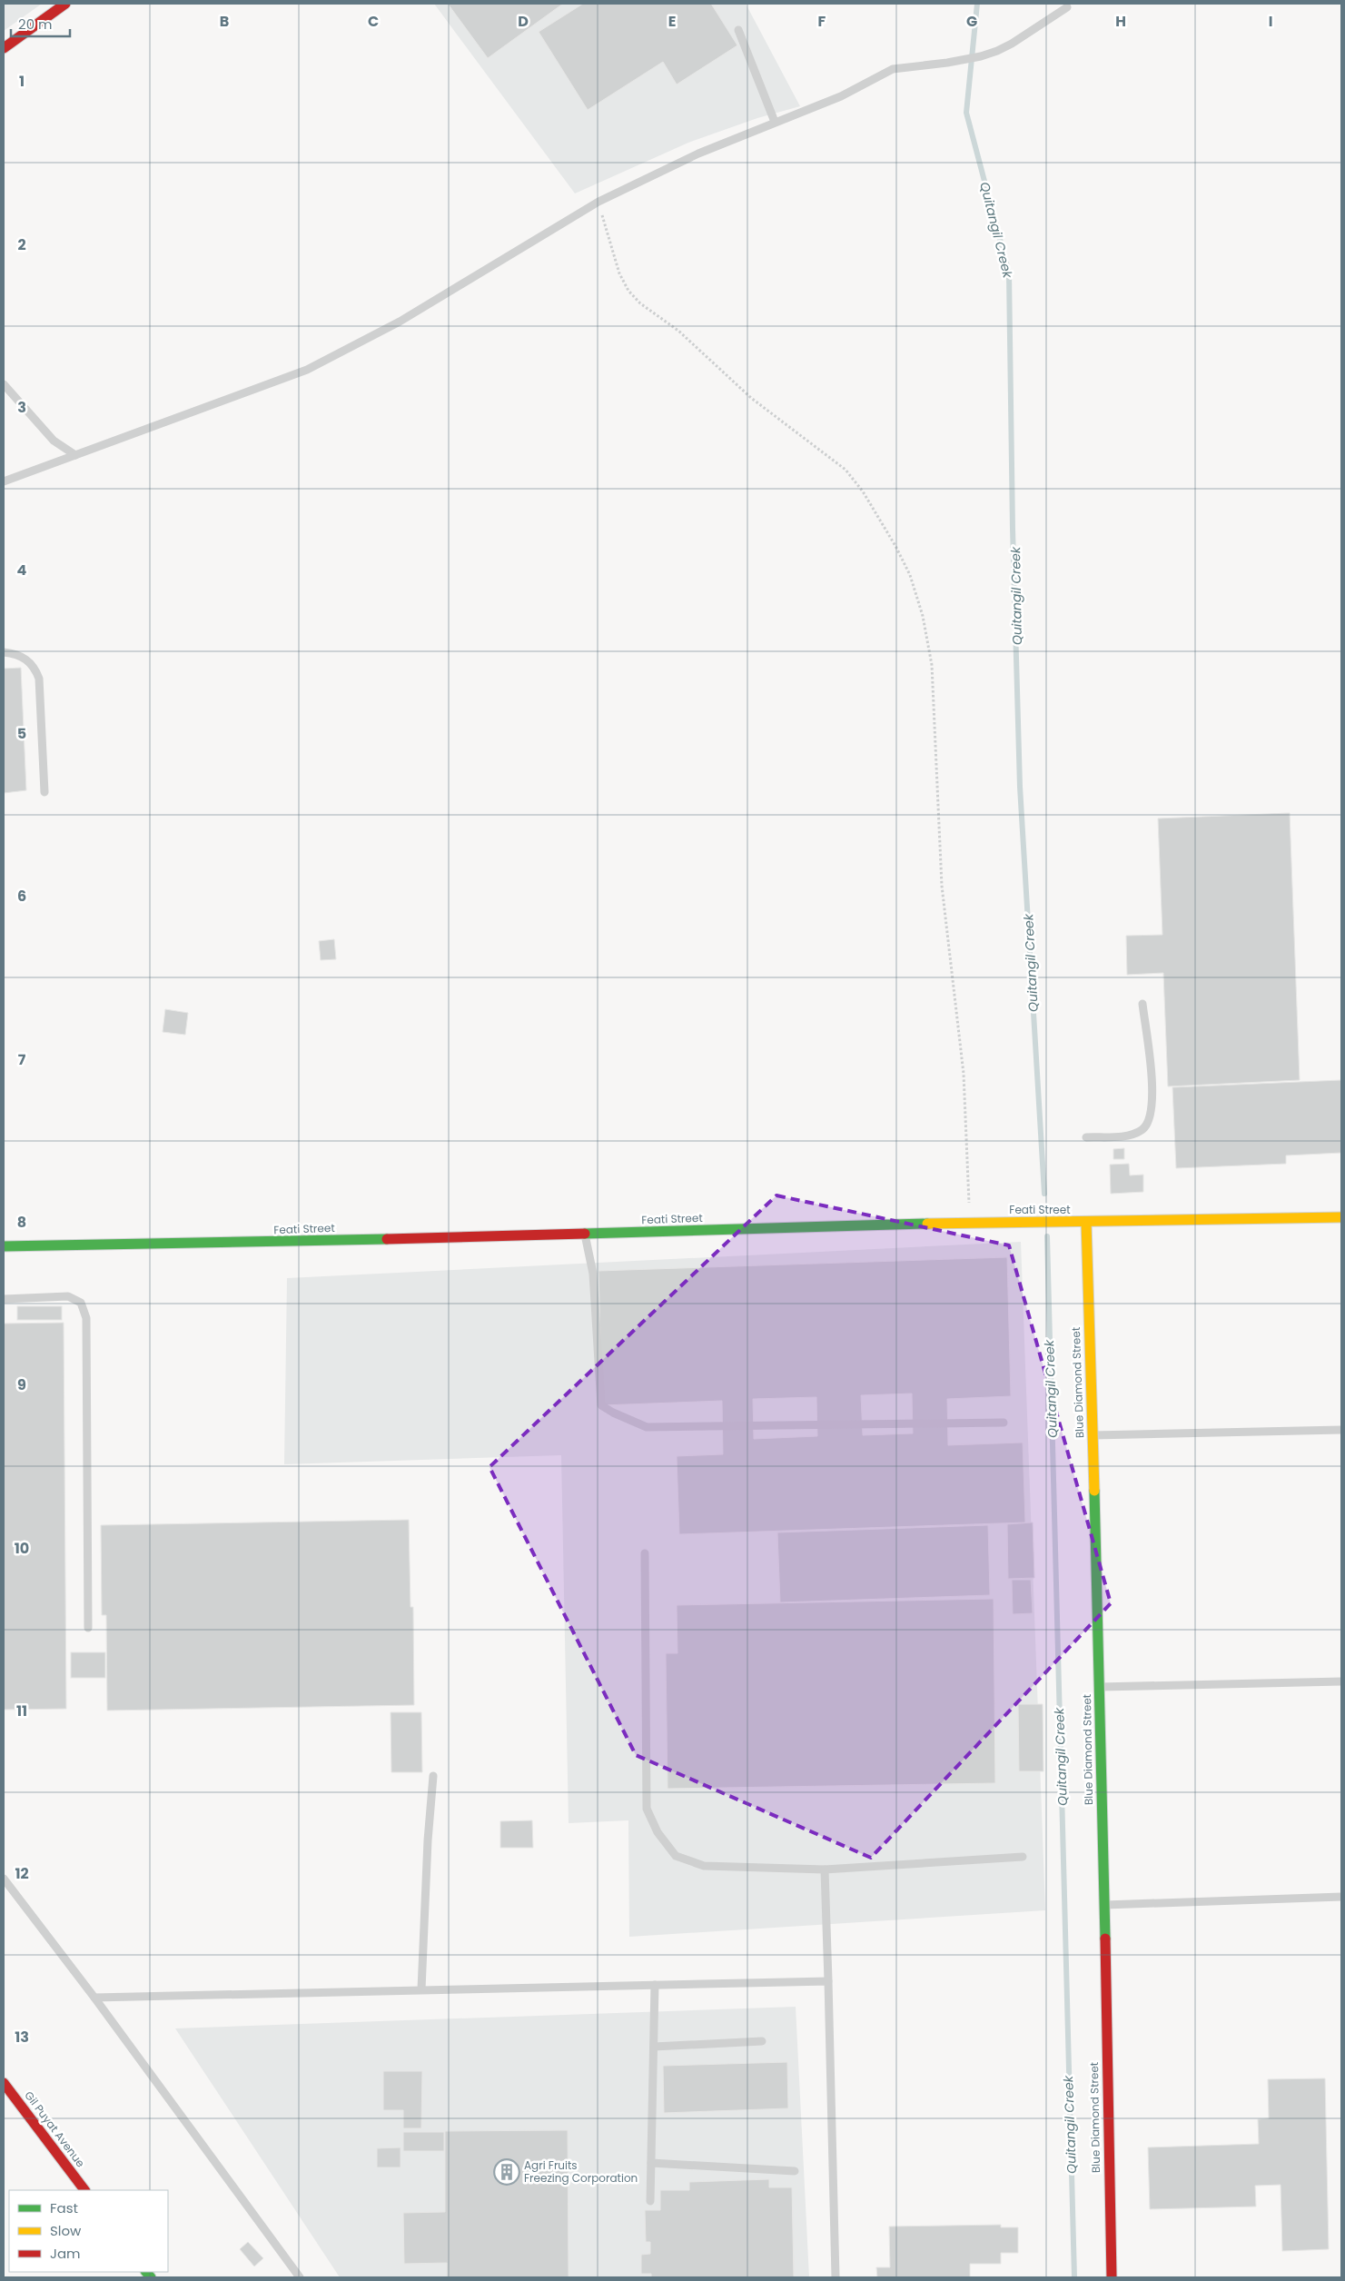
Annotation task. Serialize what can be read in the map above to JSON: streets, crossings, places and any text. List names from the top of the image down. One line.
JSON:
{"streets":{"street":["Feati Street","Blue Diamond Street","Gil Puyat Avenue"]},"crossings":[["Feati Street","Blue Diamond Street"]],"water":["Quitangil Creek"],"places":{"building":["Agri Fruits Freezing Corporation"]},"legend":["Fast","Slow","Jam"],"scale_bar":"20 m","grid":{"columns":["B","C","D","E","F","G","H","I"],"rows":["1","2","3","4","5","6","7","8","9","10","11","12","13"]}}
